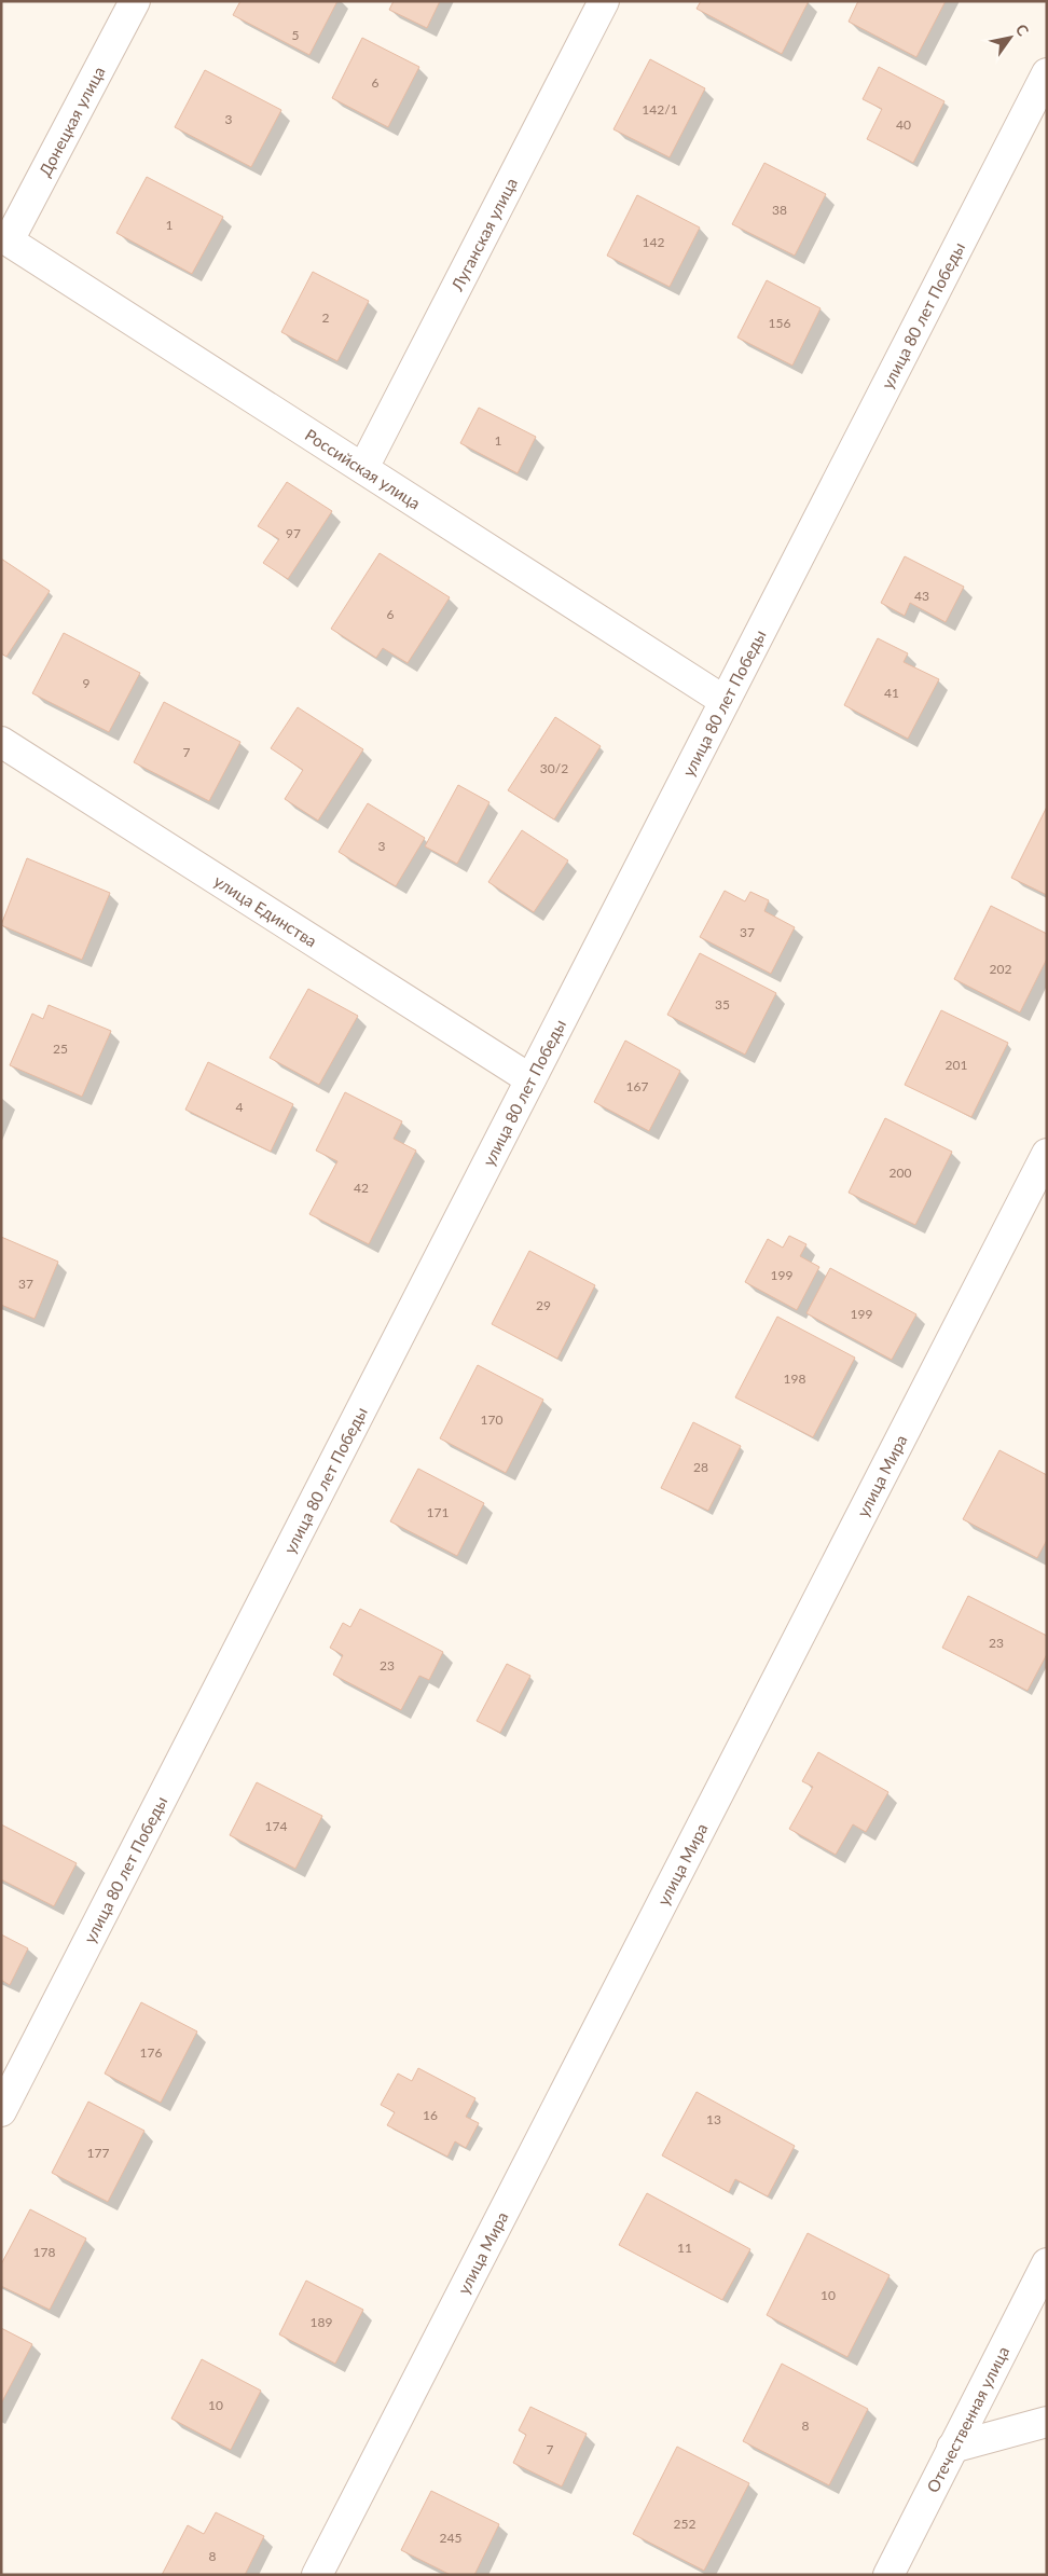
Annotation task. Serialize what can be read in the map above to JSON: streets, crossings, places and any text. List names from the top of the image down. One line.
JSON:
{"streets":{"street":["Донецкая улица","Луганская улица","улица 80 лет Победы","Российская улица","улица Единства","улица Мира","Отечественная улица"]},"crossings":[["Донецкая улица","Российская улица"],["Луганская улица","Российская улица"],["улица 80 лет Победы","Российская улица"],["улица 80 лет Победы","улица Единства"]],"house_numbers":["5","6","142/1","3","40","38","1","142","2","156","1","97","43","6","9","41","7","30/2","3","37","202","35","25","201","167","4","200","42","199","37","29","199","198","170","28","171","23","23","174","176","16","13","177","11","178","10","189","10","8","7","252","245","8"],"north":"top right"}
